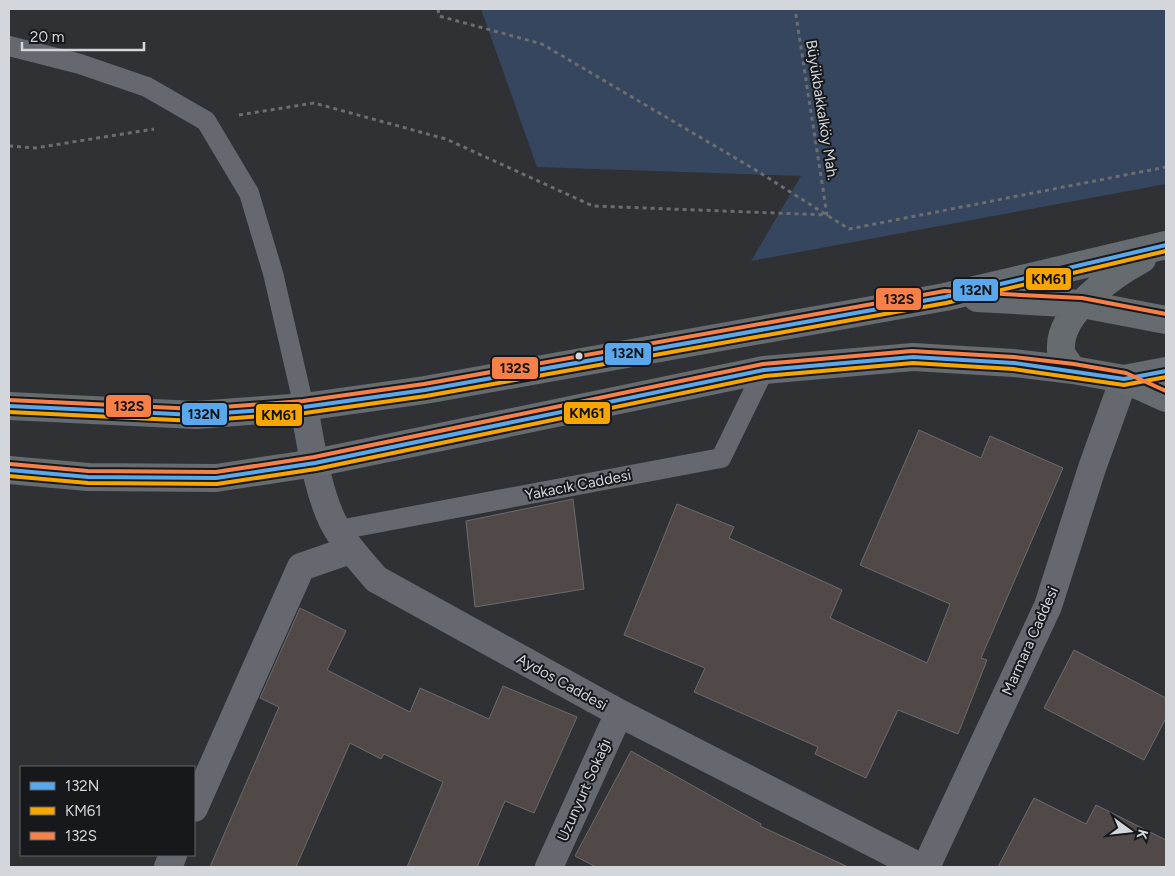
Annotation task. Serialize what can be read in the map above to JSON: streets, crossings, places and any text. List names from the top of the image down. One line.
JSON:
{"streets":{"street":["Marmara Caddesi","Aydos Caddesi","Uzunyurt Sokağı"],"lane":["Yakacık Caddesi"],"path":["Büyükbakkalköy Mah."]},"crossings":[["Yakacık Caddesi","Aydos Caddesi"],["Aydos Caddesi","Uzunyurt Sokağı"]],"lines":["transit line 132N","transit line KM61","transit line 132S"],"legend":["132N","KM61","132S"],"scale_bar":"20 m","north":"right"}
